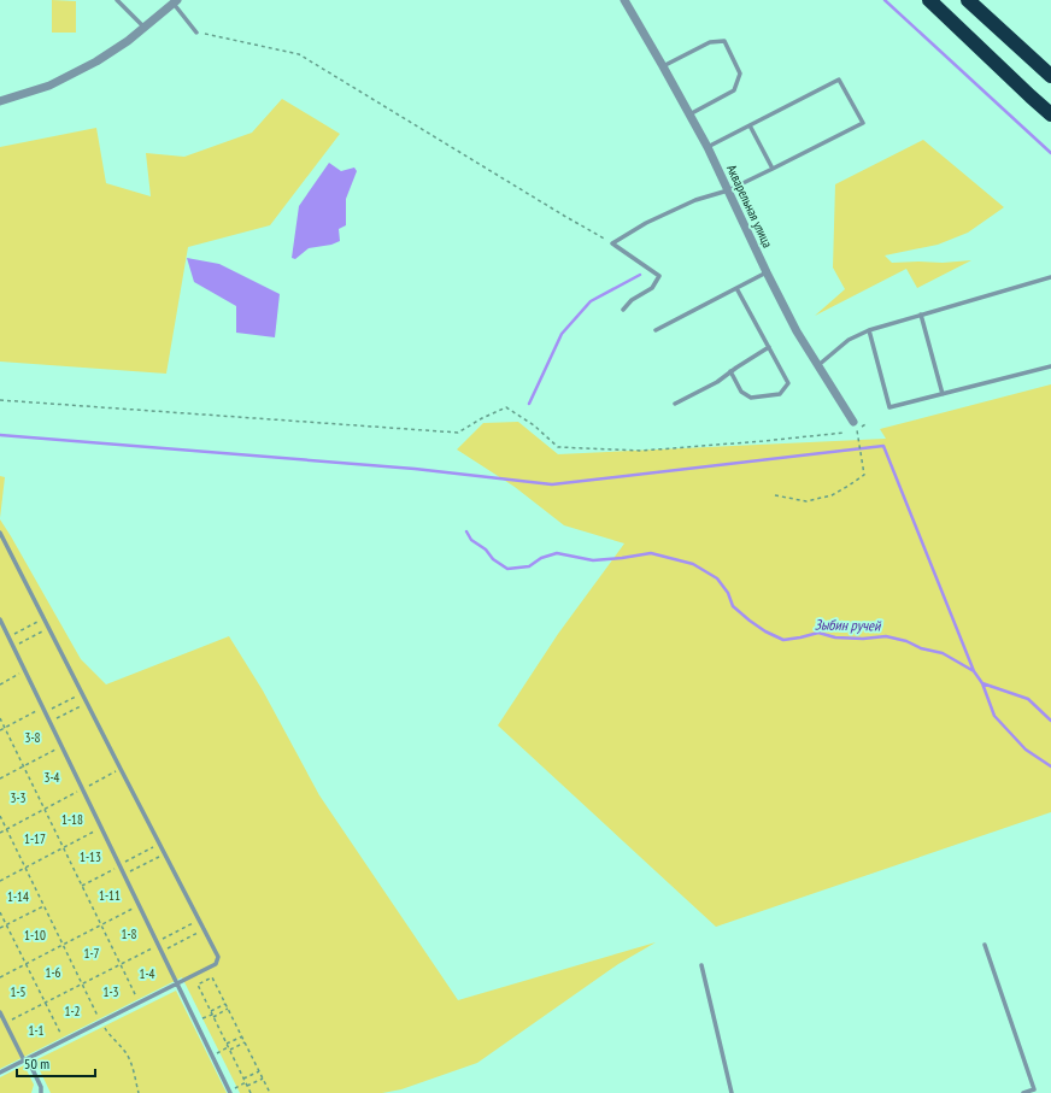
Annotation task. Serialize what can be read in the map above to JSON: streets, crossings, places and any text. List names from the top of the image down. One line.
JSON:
{"streets":{"street":["Акварельная улица"]},"water":["Зыбин ручей"],"parks":["3-8","3-4","3-3","1-18","1-17","1-13","1-11","1-14","1-8","1-10","1-7","1-6","1-4","1-5","1-3","1-2","1-1"],"scale_bar":"50 m"}
